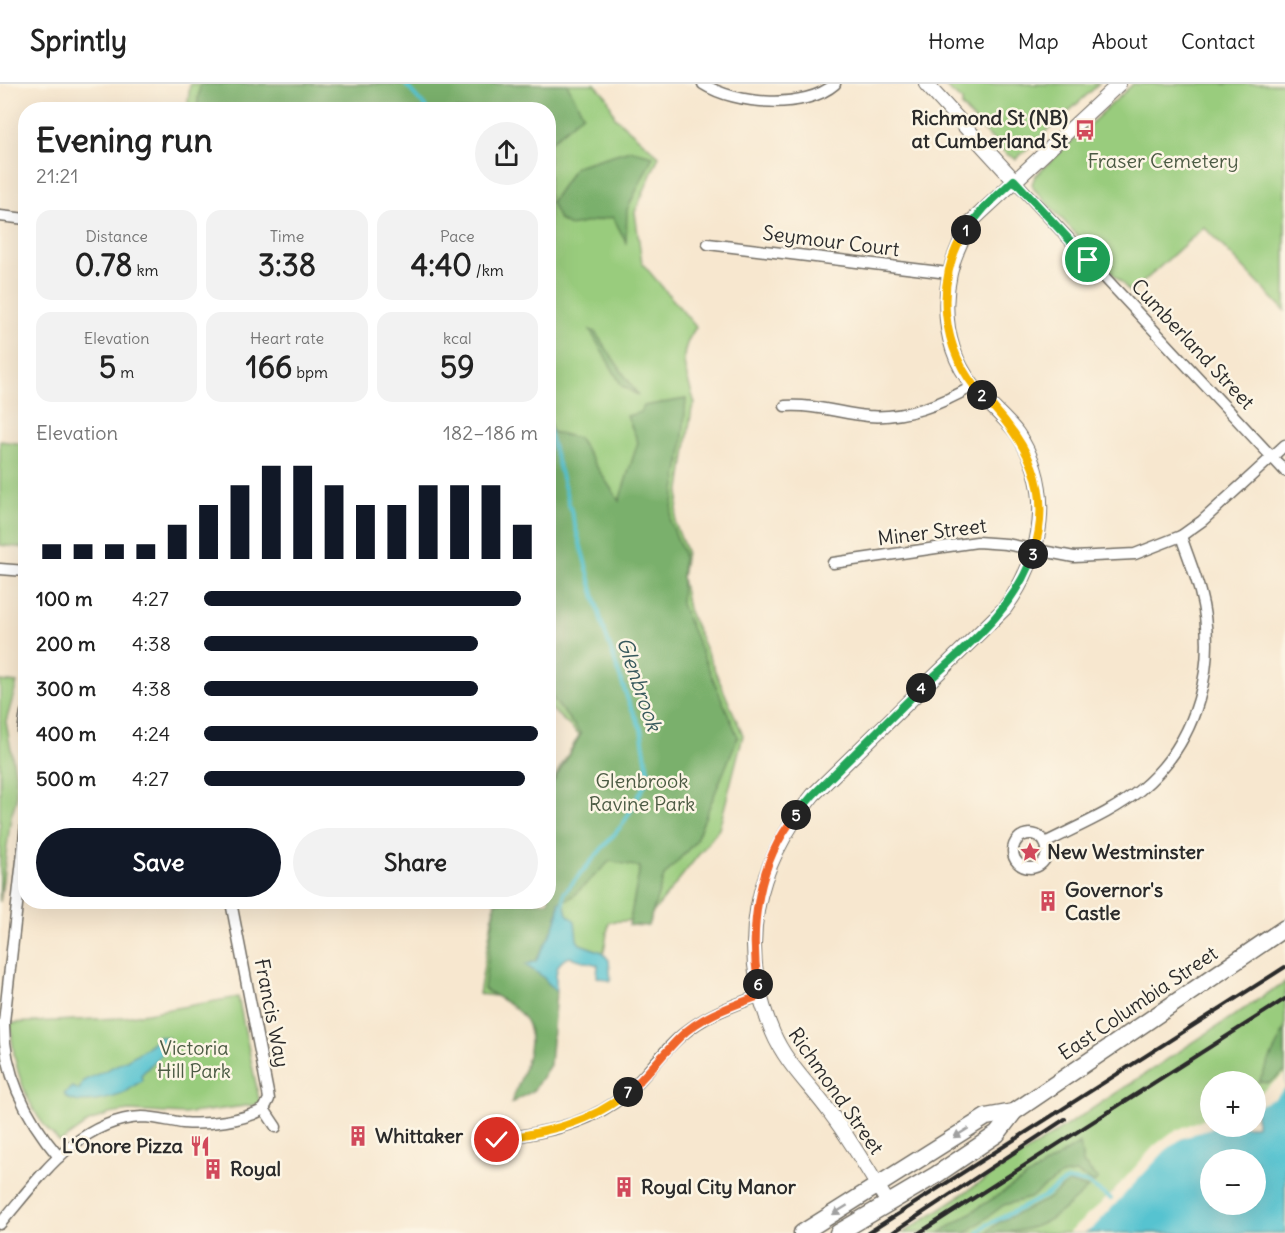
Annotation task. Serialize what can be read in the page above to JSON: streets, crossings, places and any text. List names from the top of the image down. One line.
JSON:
{"streets":{"main road":["East Columbia Street"],"street":["Seymour Court","Cumberland Street","Miner Street","Francis Way","Richmond Street"]},"crossings":[["Seymour Court","Richmond Street"],["Cumberland Street","Miner Street"],["Cumberland Street","Richmond Street"],["Miner Street","Richmond Street"],["East Columbia Street","Richmond Street"]],"water":["Glenbrook"],"parks":["Fraser Cemetery","Glenbrook Ravine Park","Victoria Hill Park"],"places":{"bus stop":["Richmond St (NB) at Cumberland St"],"place":["New Westminster"],"building":["Governor's Castle","Whittaker","Royal","Royal City Manor"],"restaurant":["L'Onore Pizza"]},"page":{"header":"Sprintly","nav":["Home","Map","About","Contact"],"heading":["Evening run","21:21"],"stats":[["Distance","0.78 km"],["Time","3:38"],["Pace","4:40 /km"],["Elevation","5 m"],["Heart rate","166 bpm"],["kcal","59"]],"pins":["1","2","3","4","5","6","7"],"chart":["Elevation","182–186 m"],"list":[{"name":"100 m","note":"4:27"},{"name":"200 m","note":"4:38"},{"name":"300 m","note":"4:38"},{"name":"400 m","note":"4:24"},{"name":"500 m","note":"4:27"}],"buttons":["Save","Share"],"map_buttons":["+","−"]}}
